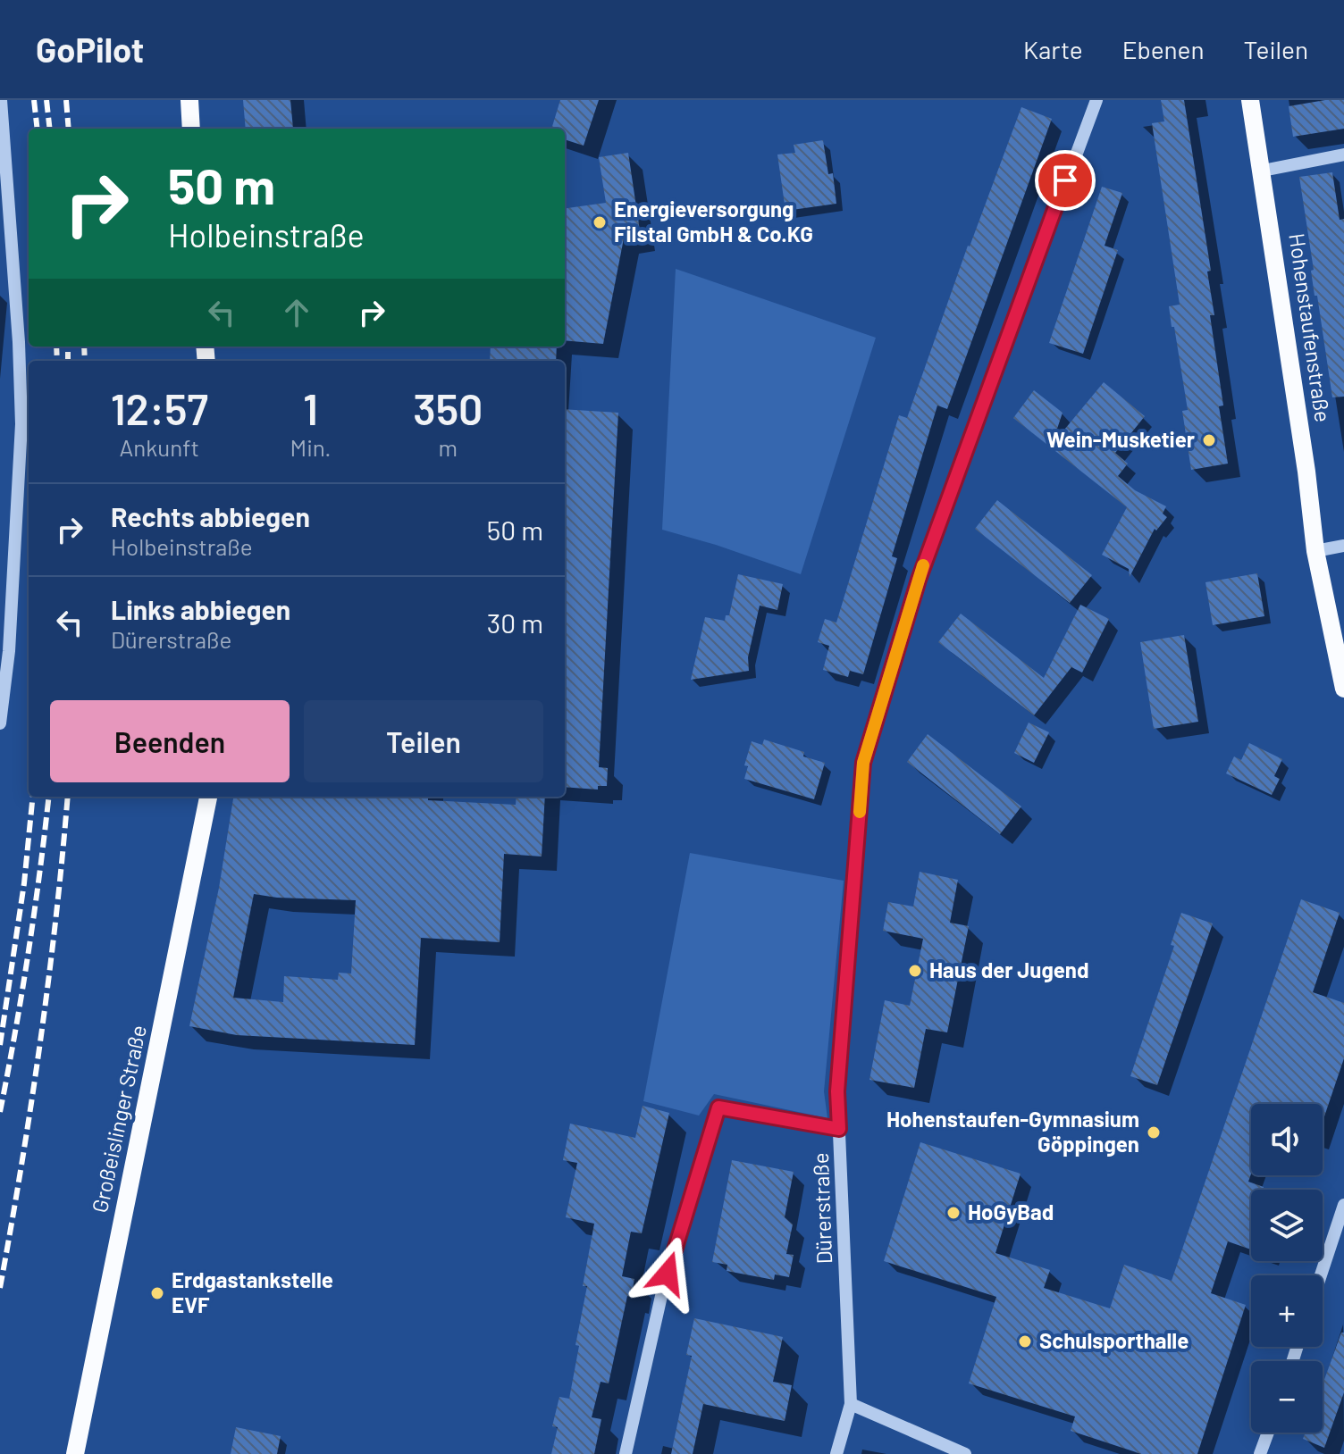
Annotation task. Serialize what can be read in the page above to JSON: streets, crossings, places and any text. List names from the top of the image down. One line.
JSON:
{"streets":{"main road":["Hohenstaufenstraße","Großeislinger Straße"],"street":["Dürerstraße"]},"places":["Energieversorgung Filstal GmbH & Co.KG","Wein-Musketier","Haus der Jugend","Hohenstaufen-Gymnasium Göppingen","HoGyBad","Erdgastankstelle EVF","Schulsporthalle"],"page":{"header":"GoPilot","nav":["Karte","Ebenen","Teilen"],"turn":["50 m","Holbeinstraße"],"eta":["12:57","Ankunft","1","Min.","350","m"],"list":[{"name":"Rechts abbiegen","note":"Holbeinstraße","value":"50 m"},{"name":"Links abbiegen","note":"Dürerstraße","value":"30 m"}],"buttons":["Beenden","Teilen"],"map_buttons":["+","−"]}}
